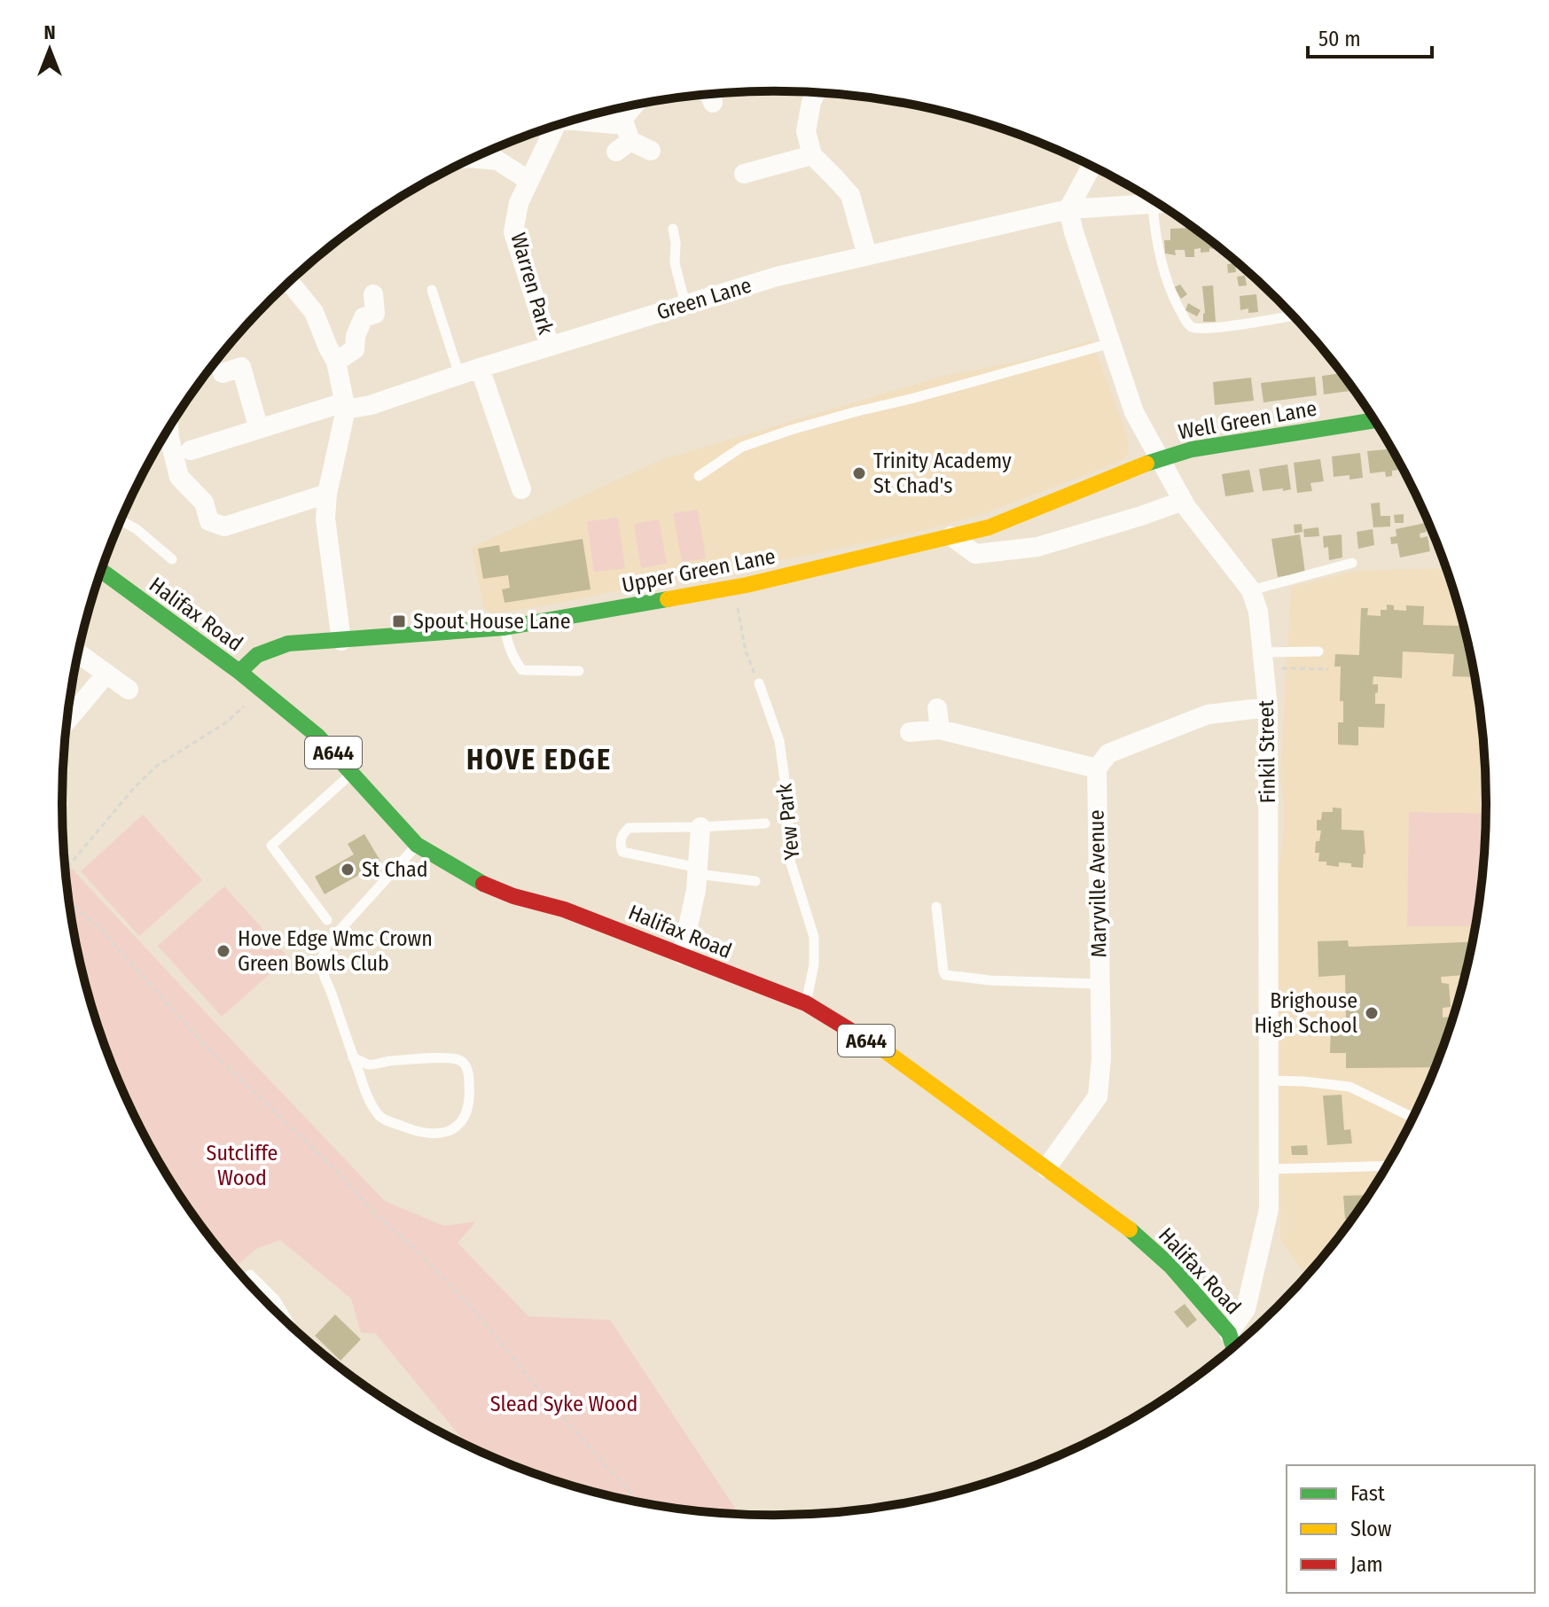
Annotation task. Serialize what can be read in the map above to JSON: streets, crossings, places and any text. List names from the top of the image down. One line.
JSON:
{"streets":{"main road":["Well Green Lane","Upper Green Lane","Halifax Road","A644"],"street":["Warren Park","Green Lane","Finkil Street","Maryville Avenue"],"lane":["Yew Park"]},"crossings":[["Warren Park","Green Lane"],["Green Lane","Finkil Street"],["Well Green Lane","Upper Green Lane"],["Well Green Lane","Finkil Street"],["Upper Green Lane","Halifax Road"],["Upper Green Lane","Finkil Street"],["Halifax Road","Finkil Street"],["Halifax Road","Yew Park"],["Halifax Road","Maryville Avenue"]],"districts":["HOVE EDGE"],"parks":["Sutcliffe Wood","Slead Syke Wood"],"places":{"other":["Trinity Academy St Chad's","St Chad","Hove Edge Wmc Crown Green Bowls Club","Brighouse High School"],"transit":["Spout House Lane"]},"legend":["Fast","Slow","Jam"],"scale_bar":"50 m","north":"top"}
